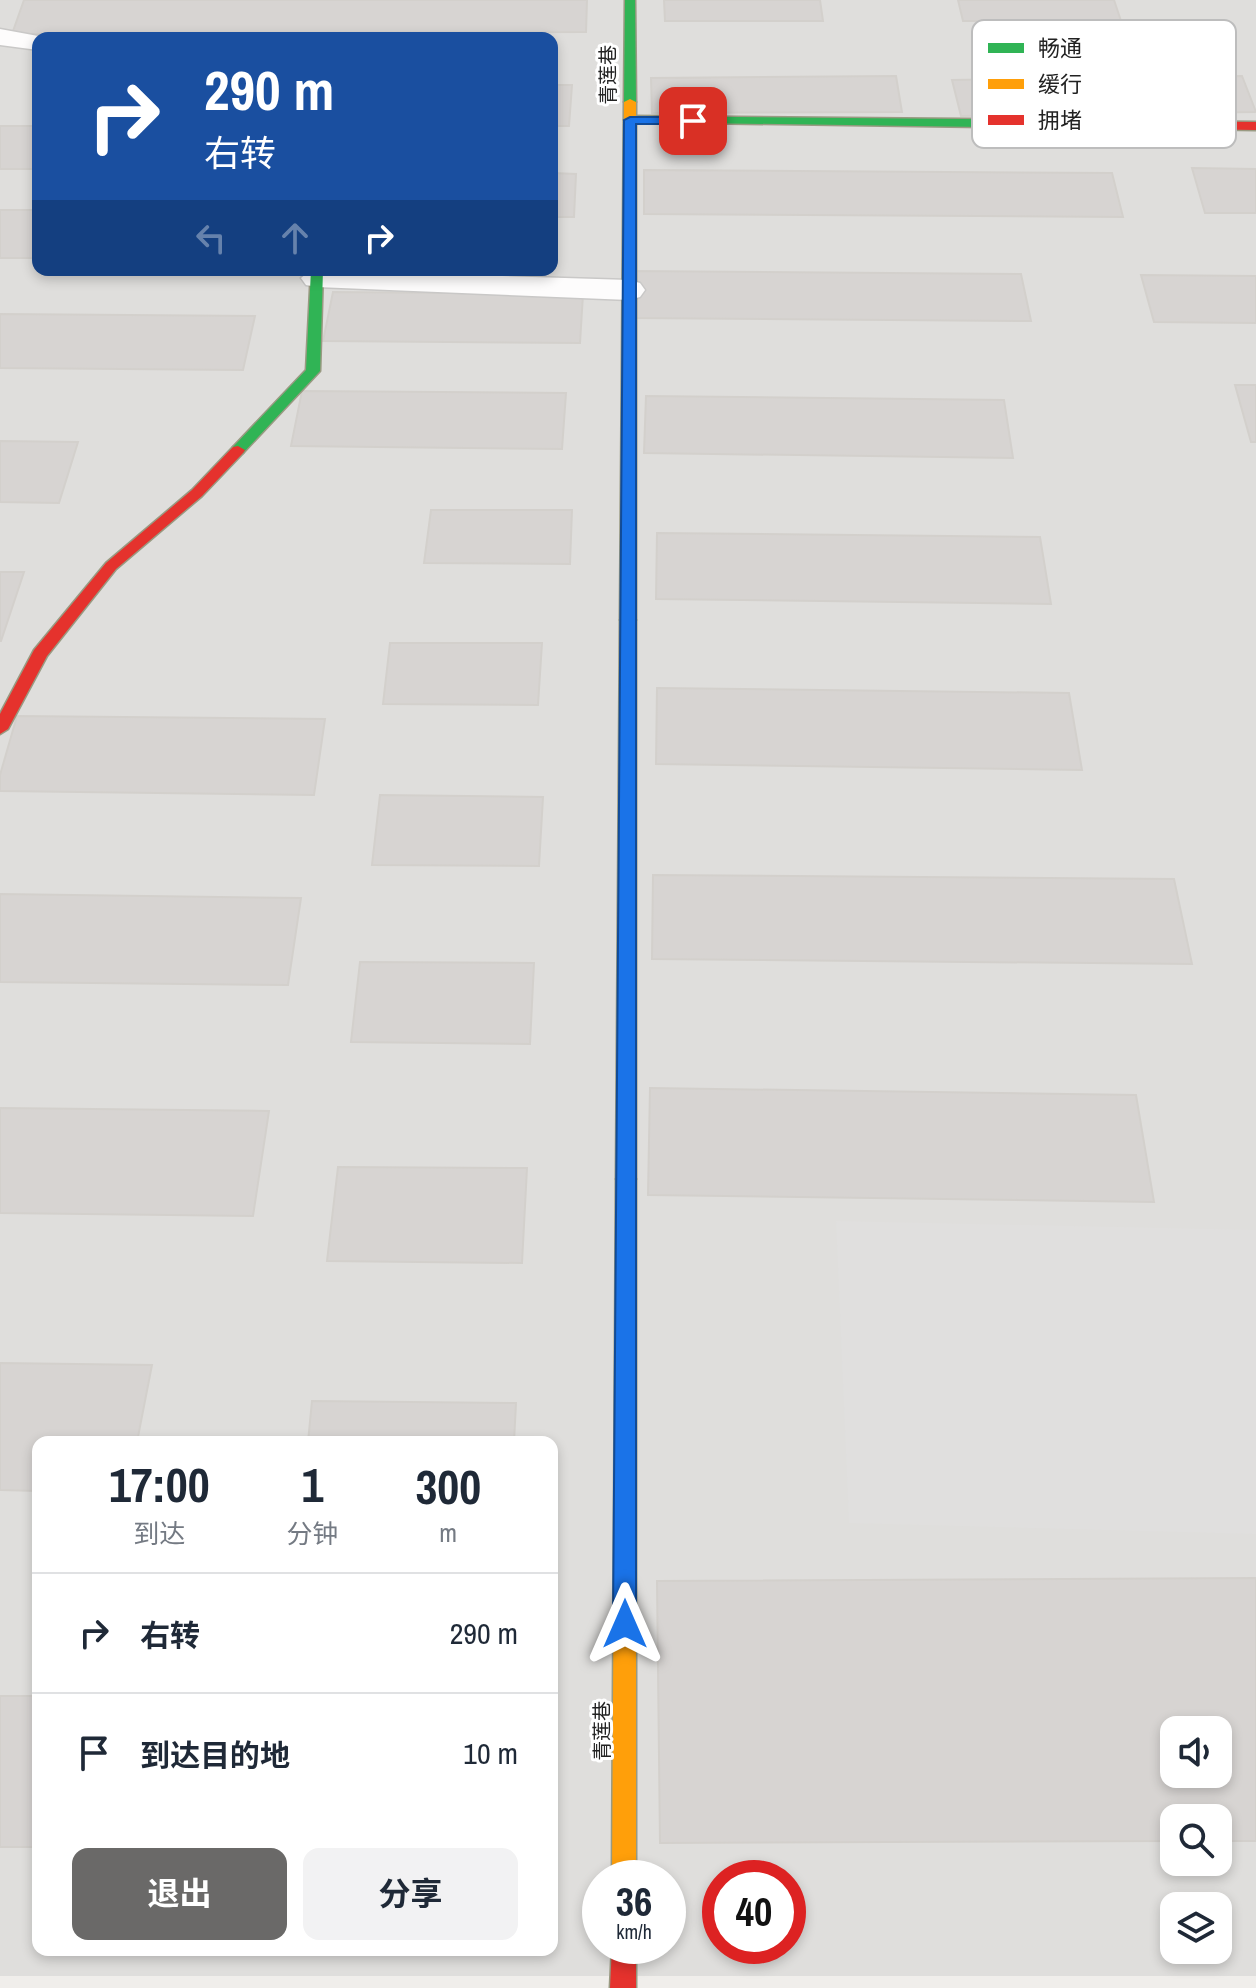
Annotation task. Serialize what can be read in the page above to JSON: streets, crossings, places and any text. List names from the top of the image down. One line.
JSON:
{"streets":{"street":["青莲巷"]},"legend":["畅通","缓行","拥堵"],"page":{"turn":["290 m","右转"],"eta":["17:00","到达","1","分钟","300","m"],"list":[{"name":"右转","value":"290 m"},{"name":"到达目的地","value":"10 m"}],"buttons":["退出","分享"],"speed":"36 km/h","limit":"40"}}
